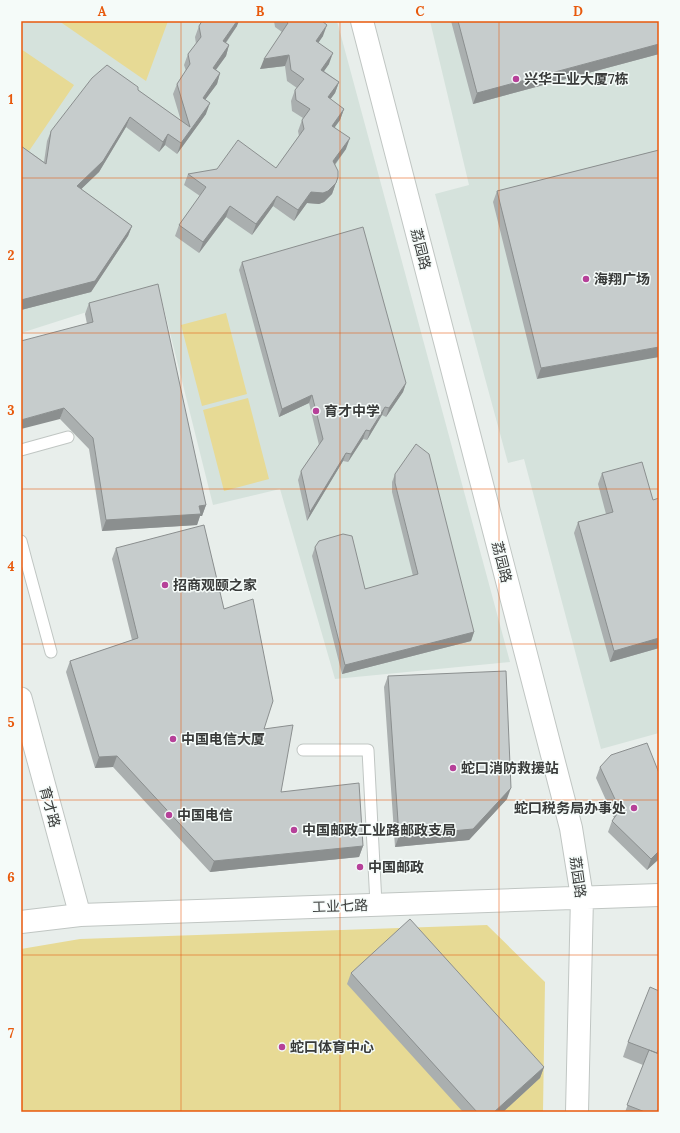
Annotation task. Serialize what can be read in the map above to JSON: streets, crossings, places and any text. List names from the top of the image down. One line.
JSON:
{"streets":{"street":["荔园路","育才路","工业七路"]},"crossings":[["荔园路","工业七路"],["育才路","工业七路"]],"places":["兴华工业大厦7栋","海翔广场","育才中学","招商观颐之家","中国电信大厦","蛇口消防救援站","蛇口税务局办事处","中国电信","中国邮政工业路邮政支局","中国邮政","蛇口体育中心"],"grid":{"columns":["A","B","C","D"],"rows":["1","2","3","4","5","6","7"]}}
